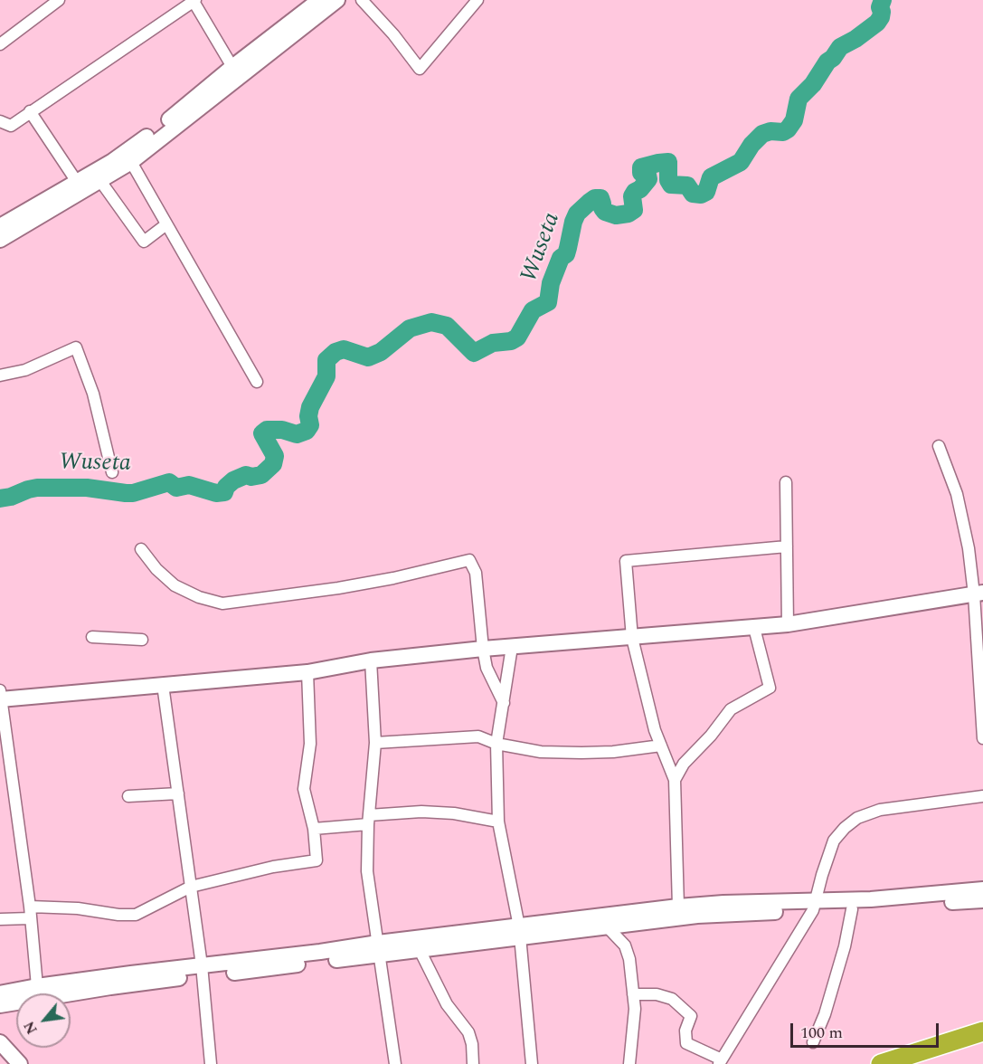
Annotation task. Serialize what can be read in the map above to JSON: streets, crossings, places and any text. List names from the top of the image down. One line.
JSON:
{"water":["Wuseta"],"scale_bar":"100 m","north":"bottom left"}
